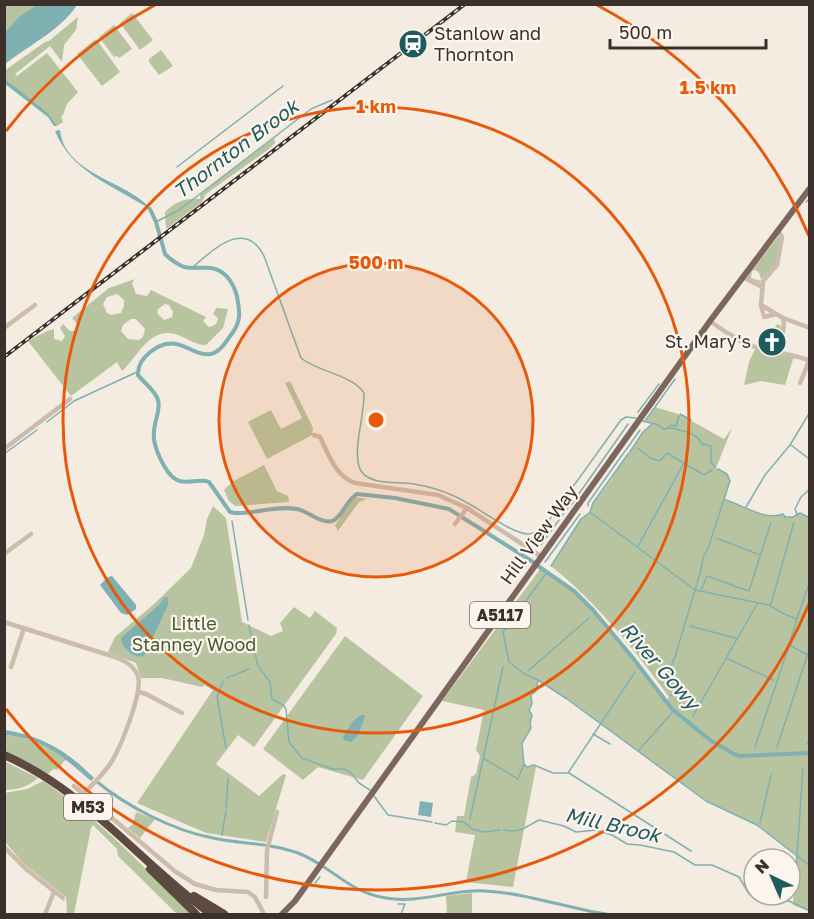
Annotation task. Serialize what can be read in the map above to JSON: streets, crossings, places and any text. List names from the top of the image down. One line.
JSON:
{"streets":{"highway":["M53"],"main road":["Hill View Way","A5117"]},"water":["Thornton Brook","River Gowy","Mill Brook"],"parks":["Little Stanney Wood"],"places":{"station":["Stanlow and Thornton"],"church":["St. Mary's"]},"scale_bar":"500 m","north":"top left","rings":["1.5 km","1 km","500 m"]}
